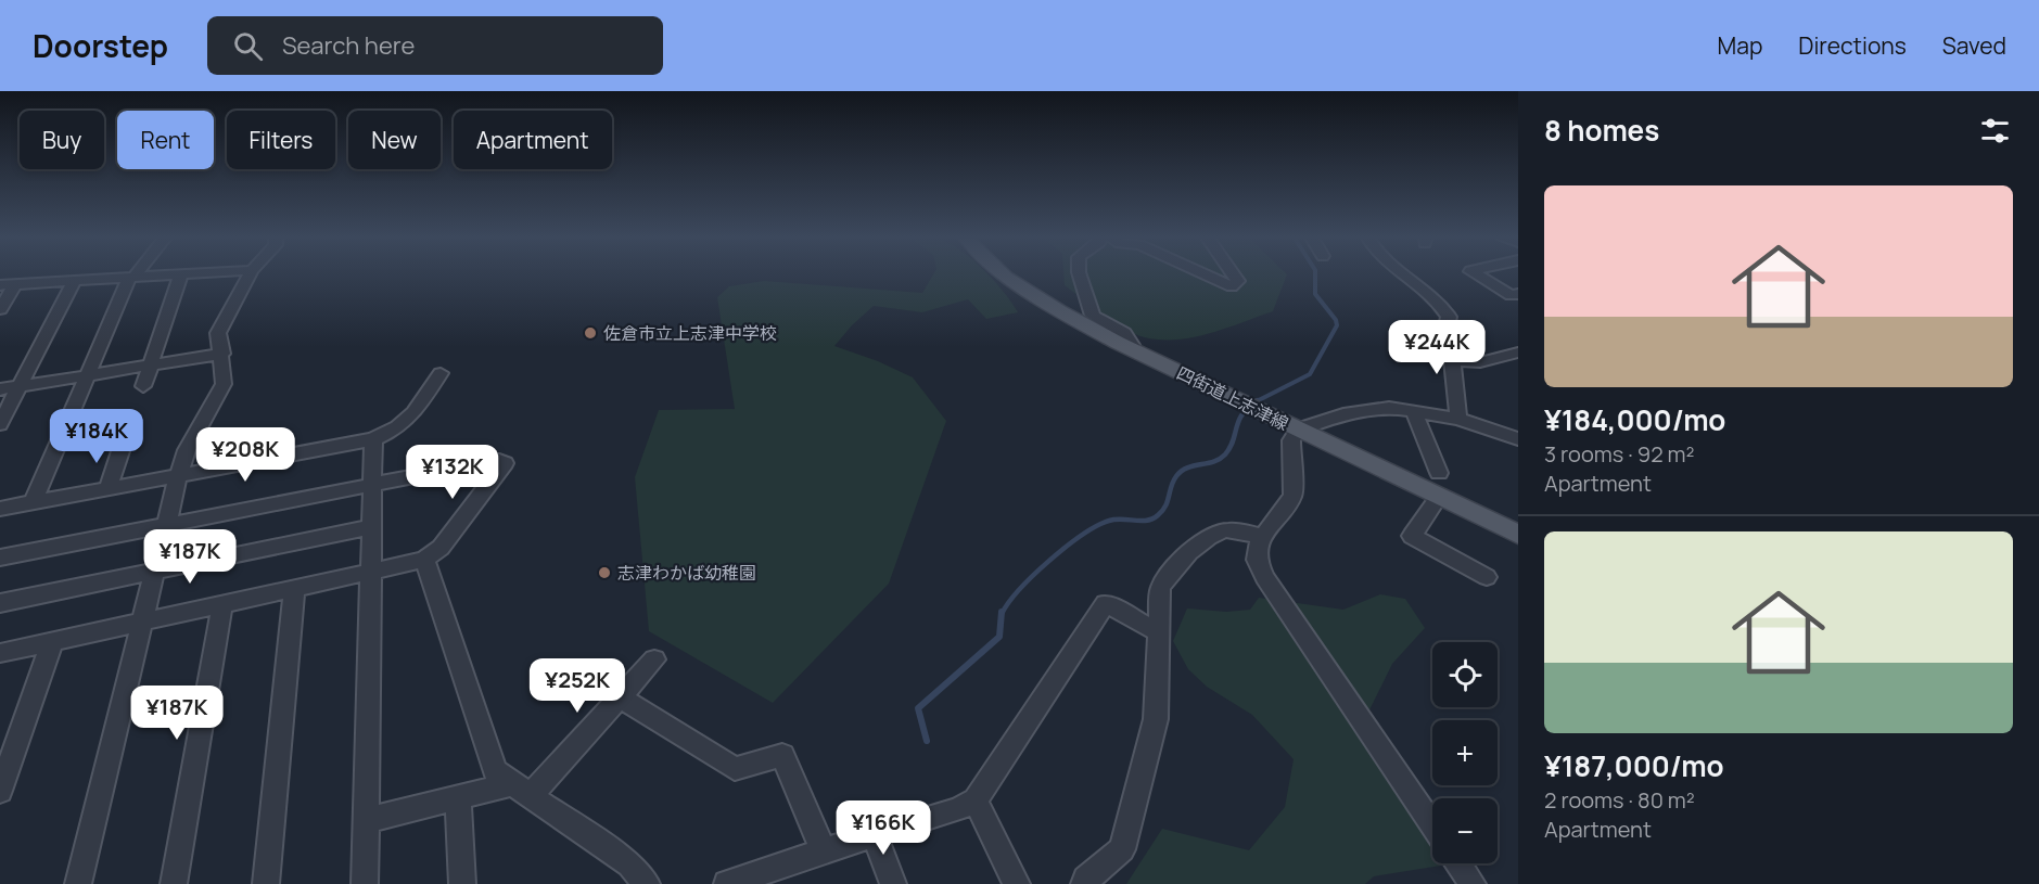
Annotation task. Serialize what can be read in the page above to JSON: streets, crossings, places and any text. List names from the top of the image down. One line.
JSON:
{"streets":{"main road":["四街道上志津線"]},"places":["佐倉市立上志津中学校","志津わかば幼稚園"],"page":{"header":"Doorstep","search":"Search here","nav":["Map","Directions","Saved"],"heading":"8 homes","chip":["Buy","Rent","Filters","New","Apartment"],"list":[{"name":"¥184,000/mo","note":"3 rooms · 92 m² · Apartment"},{"name":"¥187,000/mo","note":"2 rooms · 80 m² · Apartment"}],"price":["¥244K","¥184K","¥208K","¥132K","¥187K","¥252K","¥187K","¥166K"],"map_buttons":["+","−"]}}
